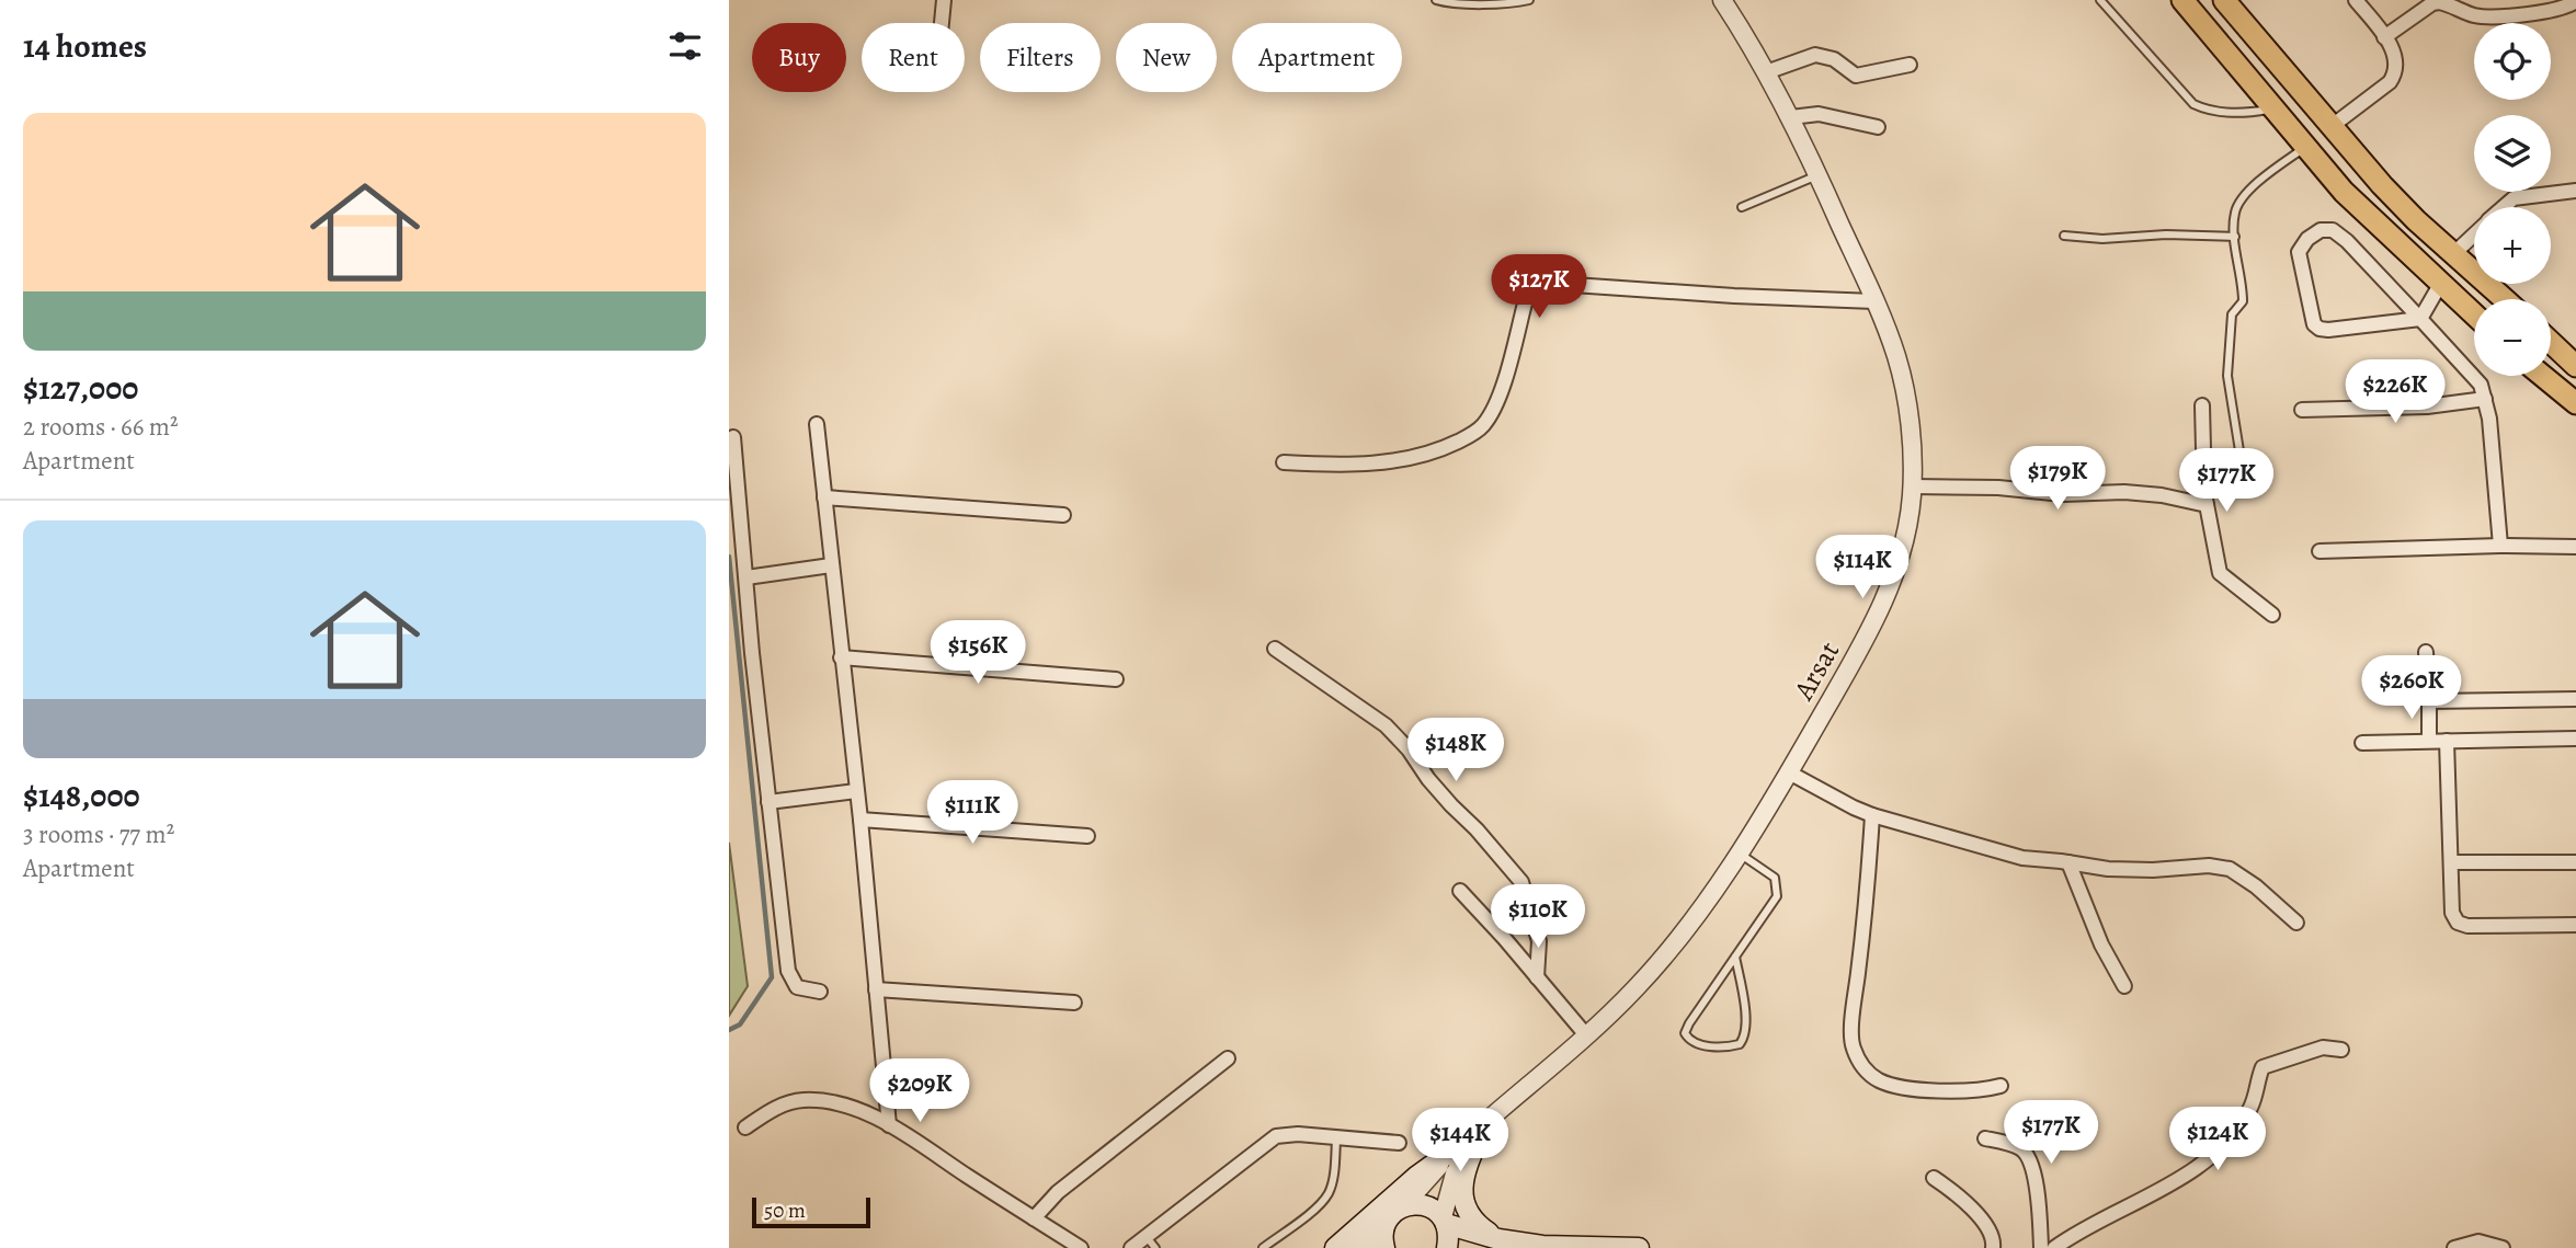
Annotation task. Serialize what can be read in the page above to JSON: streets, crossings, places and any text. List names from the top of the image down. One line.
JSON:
{"streets":{"street":["Arsat"]},"scale_bar":"50 m","page":{"heading":"14 homes","map_buttons":["+","−"],"chip":["Buy","Rent","Filters","New","Apartment"],"list":[{"name":"$127,000","note":"2 rooms · 66 m² · Apartment"},{"name":"$148,000","note":"3 rooms · 77 m² · Apartment"}],"price":["$127K","$226K","$179K","$177K","$114K","$156K","$260K","$148K","$111K","$110K","$209K","$177K","$124K","$144K"],"scale":"50 m"}}
